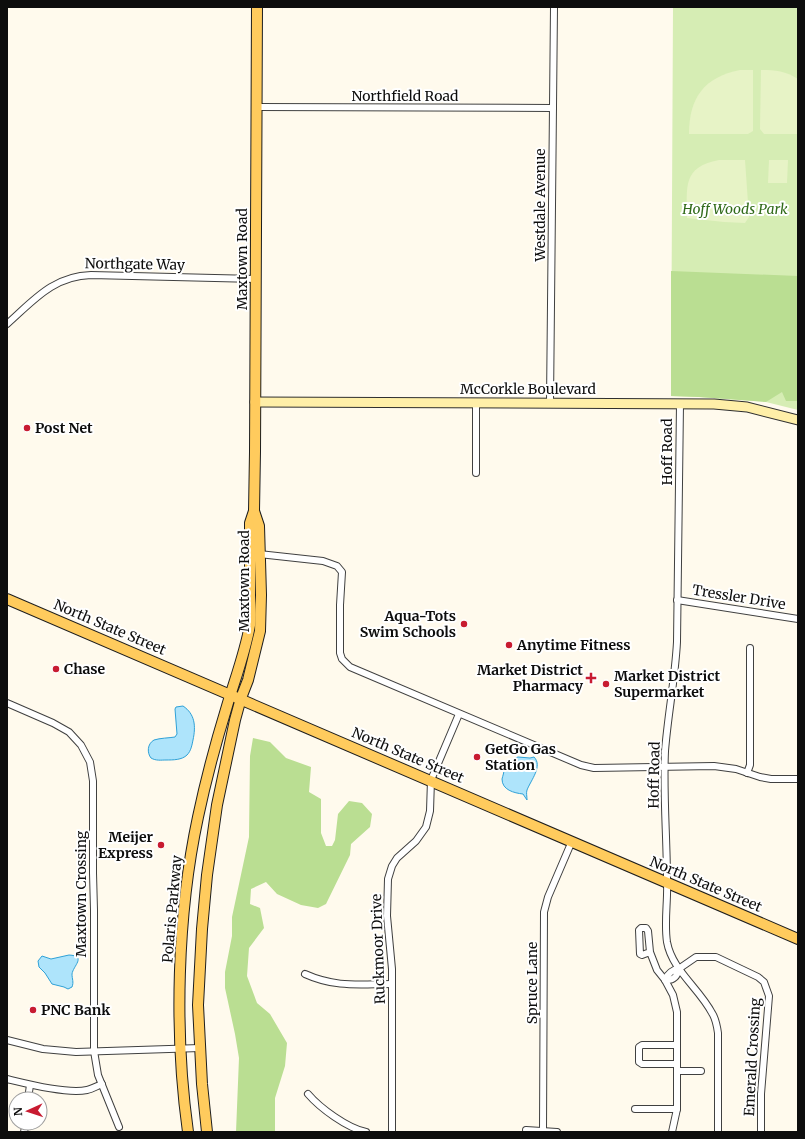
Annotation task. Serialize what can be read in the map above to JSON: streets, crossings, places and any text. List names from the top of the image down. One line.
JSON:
{"streets":{"main road":["Maxtown Road","North State Street","Polaris Parkway"],"street":["Northfield Road","Westdale Avenue","Northgate Way","McCorkle Boulevard","Hoff Road","Tressler Drive","Maxtown Crossing","Ruckmoor Drive","Spruce Lane","Emerald Crossing"]},"crossings":[["Northfield Road","Westdale Avenue"],["Northfield Road","Maxtown Road"],["Westdale Avenue","McCorkle Boulevard"],["Maxtown Road","Northgate Way"],["Maxtown Road","McCorkle Boulevard"],["Maxtown Road","North State Street"],["Maxtown Road","Polaris Parkway"],["McCorkle Boulevard","Hoff Road"],["Hoff Road","Tressler Drive"],["Hoff Road","North State Street"],["Hoff Road","Emerald Crossing"],["North State Street","Polaris Parkway"],["North State Street","Ruckmoor Drive"],["North State Street","Spruce Lane"]],"parks":["Hoff Woods Park"],"places":{"other":["Post Net","Aqua-Tots Swim Schools","Anytime Fitness","Chase","Market District Supermarket","GetGo Gas Station","Meijer Express","PNC Bank"],"health":["Market District Pharmacy"]},"north":"left"}
